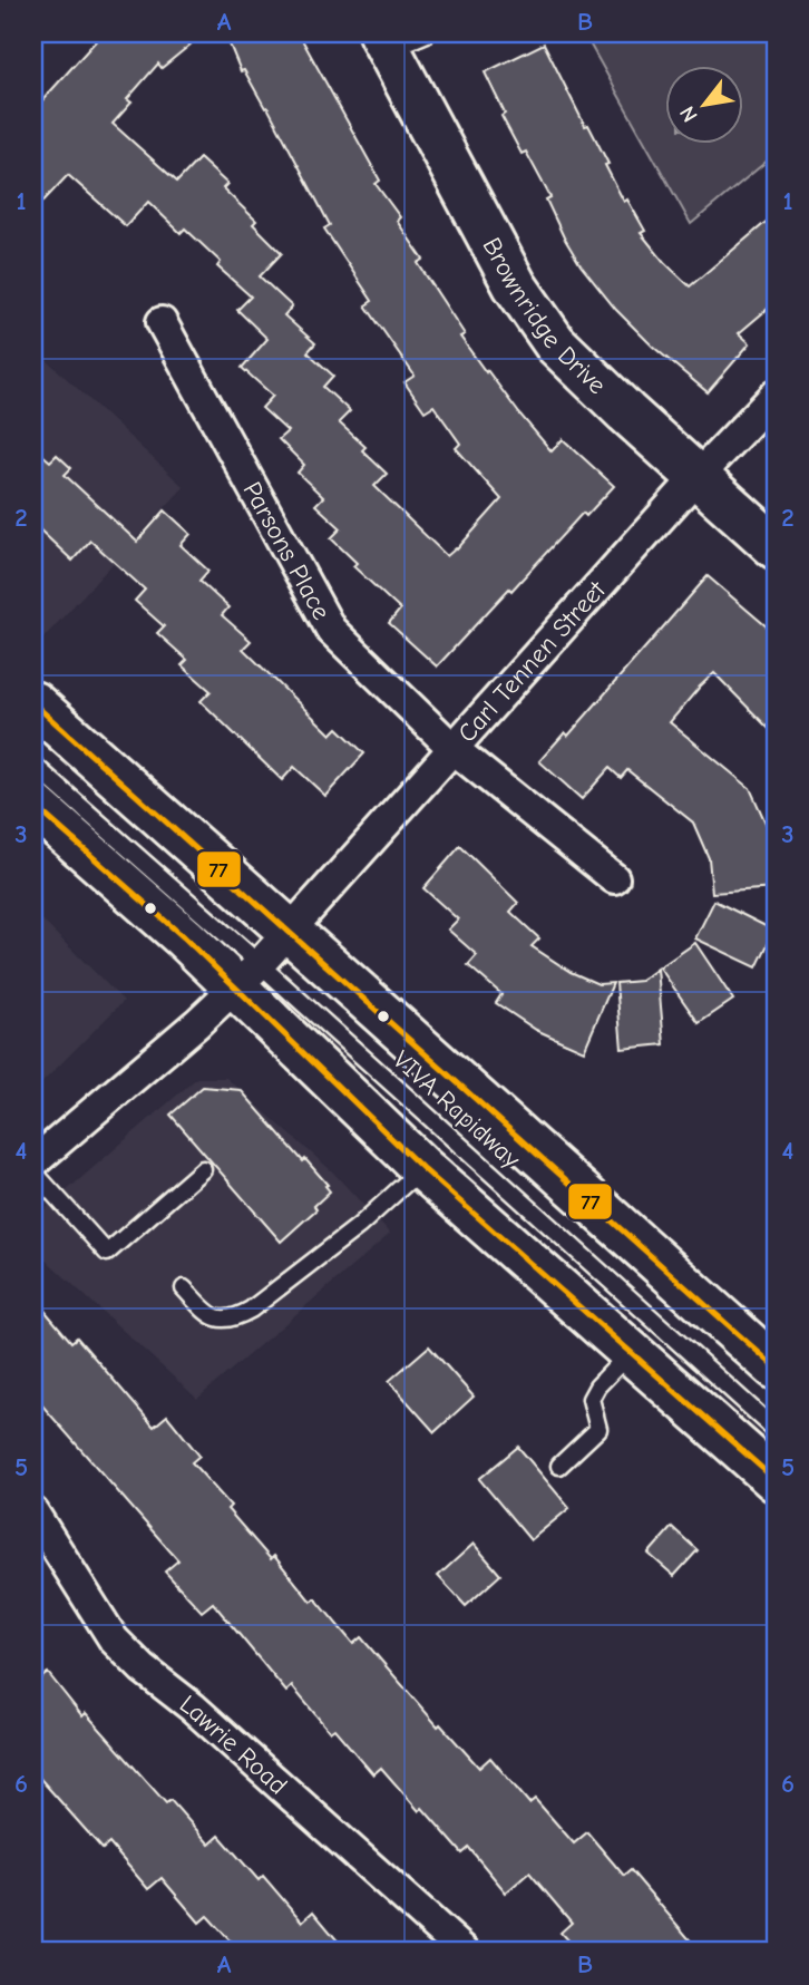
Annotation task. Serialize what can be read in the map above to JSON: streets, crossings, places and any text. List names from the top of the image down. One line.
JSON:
{"streets":{"main road":["Brownridge Drive"],"street":["Parsons Place","Carl Tennen Street","Lawrie Road"],"lane":["VIVA Rapidway"]},"crossings":[["Brownridge Drive","Carl Tennen Street"],["Parsons Place","Carl Tennen Street"],["Carl Tennen Street","VIVA Rapidway"]],"lines":["transit line 77"],"north":"bottom left","grid":{"columns":["A","B"],"rows":["1","2","3","4","5","6"]}}
